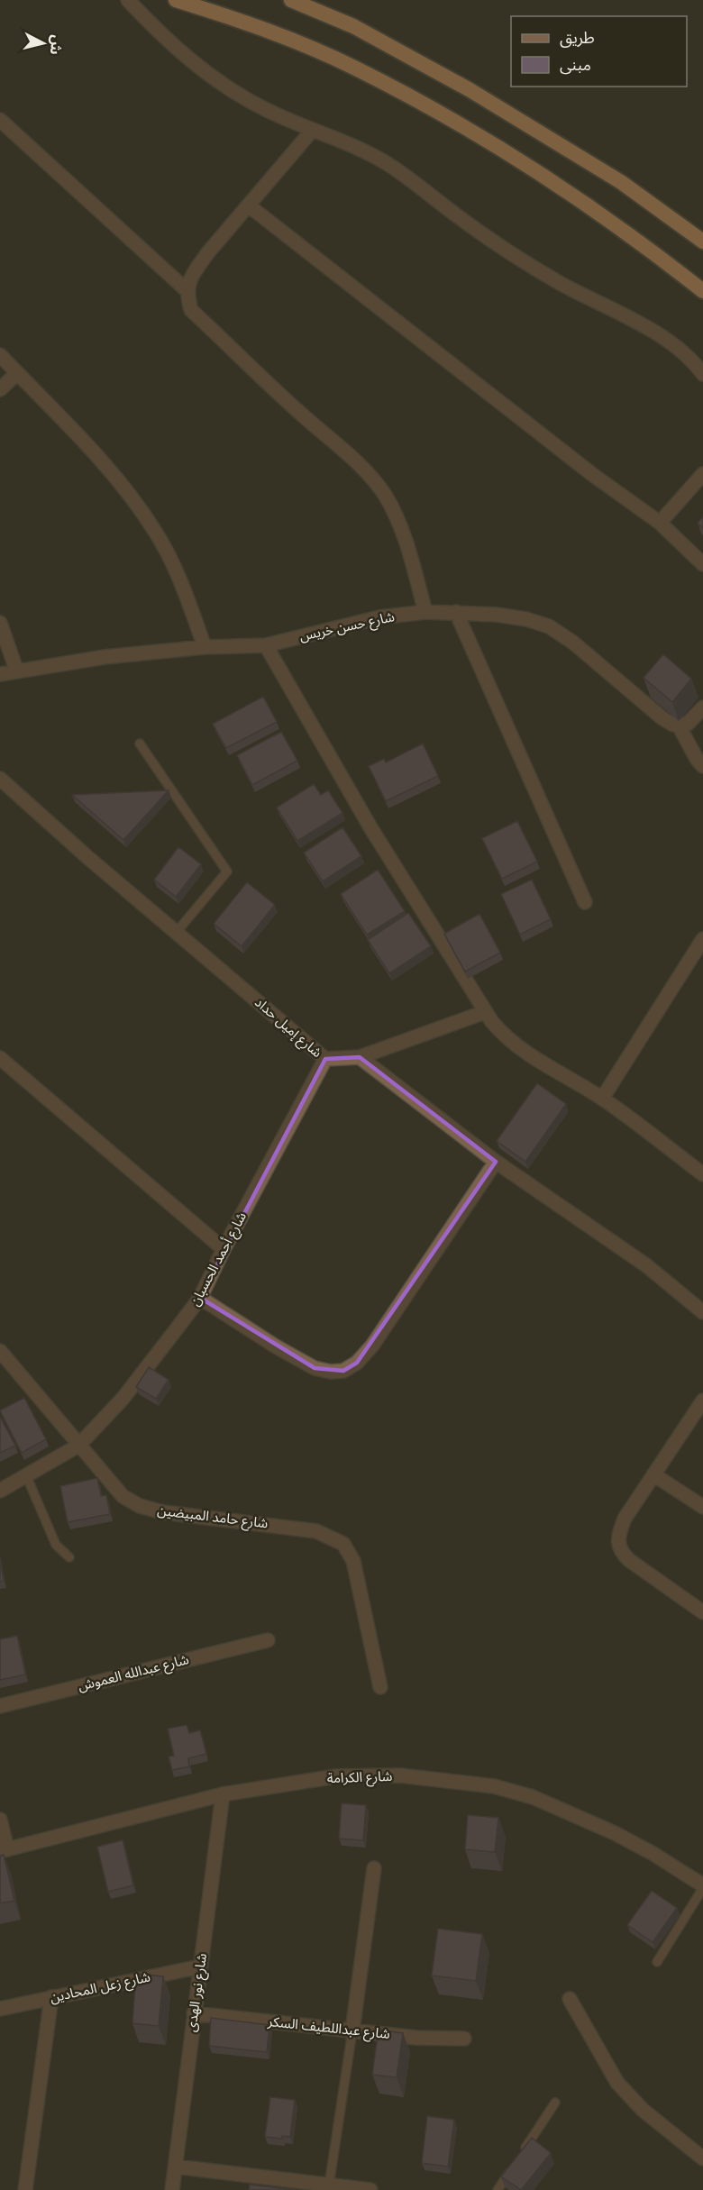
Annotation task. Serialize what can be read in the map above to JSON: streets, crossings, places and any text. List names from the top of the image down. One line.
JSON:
{"streets":{"street":["شارع حسن خريس","شارع إميل حداد","شارع أحمد الحسبان","شارع حامد المبيضين","شارع عبدالله العموش","شارع الكرامة","شارع زعل المحادين","شارع نور الهدى","شارع عبداللطيف السكر"]},"crossings":[["شارع إميل حداد","شارع أحمد الحسبان"],["شارع أحمد الحسبان","شارع حامد المبيضين"],["شارع الكرامة","شارع نور الهدى"],["شارع زعل المحادين","شارع نور الهدى"],["شارع نور الهدى","شارع عبداللطيف السكر"]],"legend":["طريق","مبنى"],"north":"right"}
